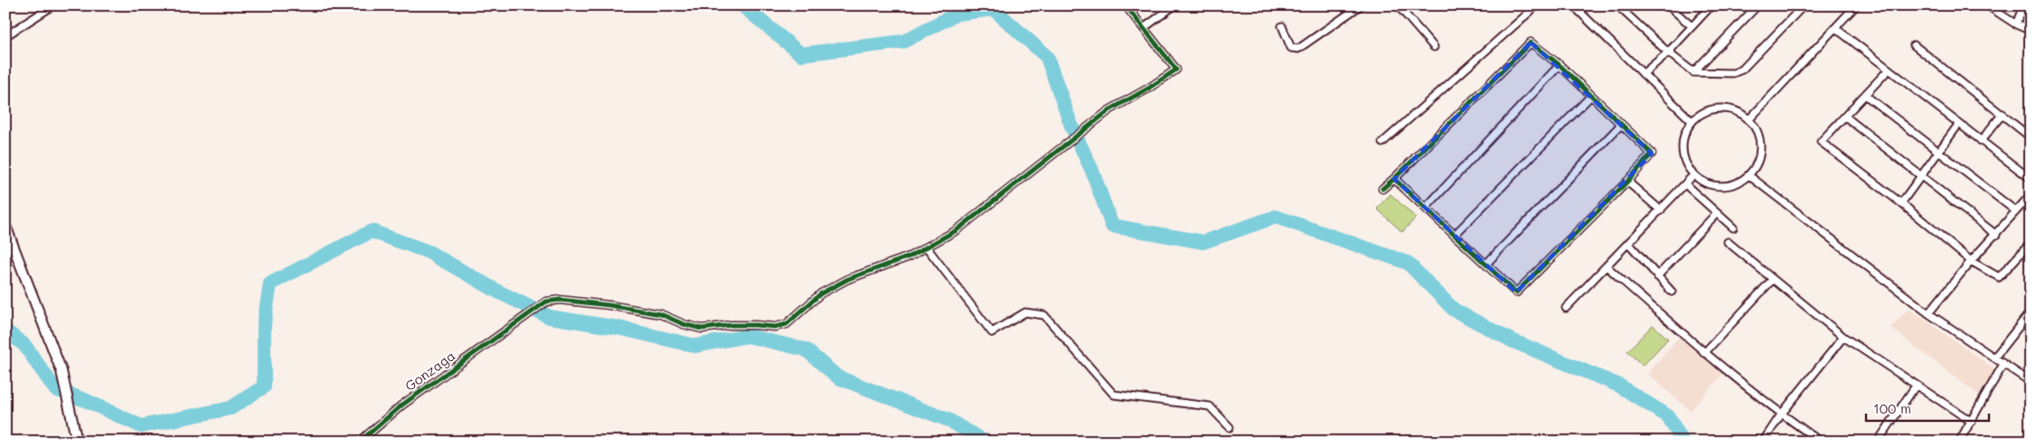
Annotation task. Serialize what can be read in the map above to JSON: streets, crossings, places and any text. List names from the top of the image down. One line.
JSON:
{"streets":{"street":["Gonzaga"]},"scale_bar":"100 m"}
